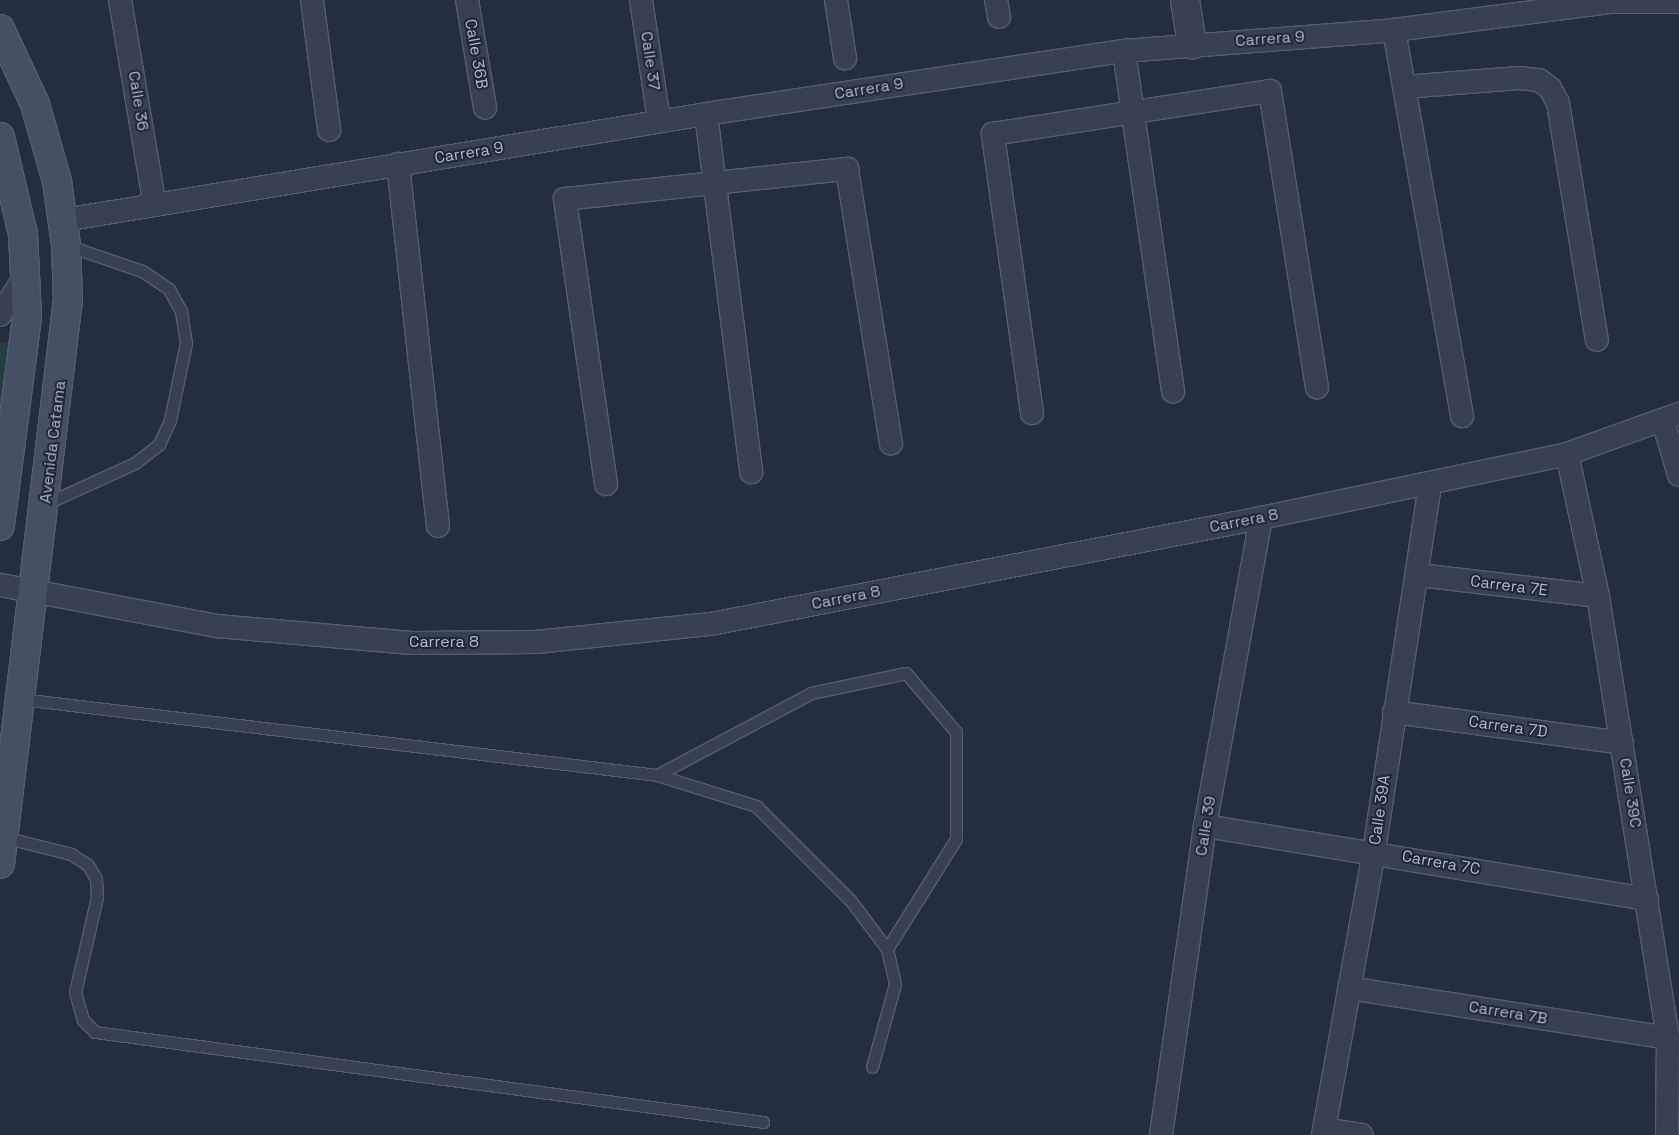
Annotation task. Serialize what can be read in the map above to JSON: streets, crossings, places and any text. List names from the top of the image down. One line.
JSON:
{"streets":{"main road":["Avenida Catama"],"street":["Carrera 9","Calle 36B","Calle 37","Calle 36","Carrera 8","Carrera 7E","Carrera 7D","Calle 39C","Calle 39A","Calle 39","Carrera 7C","Carrera 7B"]},"crossings":[["Carrera 9","Calle 37"],["Carrera 9","Calle 36"],["Carrera 9","Avenida Catama"],["Avenida Catama","Carrera 8"],["Carrera 8","Calle 39C"],["Carrera 8","Calle 39A"],["Carrera 8","Calle 39"],["Carrera 7E","Calle 39C"],["Carrera 7E","Calle 39A"],["Carrera 7D","Calle 39C"],["Carrera 7D","Calle 39A"],["Calle 39C","Carrera 7C"],["Calle 39C","Carrera 7B"],["Calle 39A","Carrera 7C"],["Calle 39A","Carrera 7B"],["Calle 39","Carrera 7C"]]}
